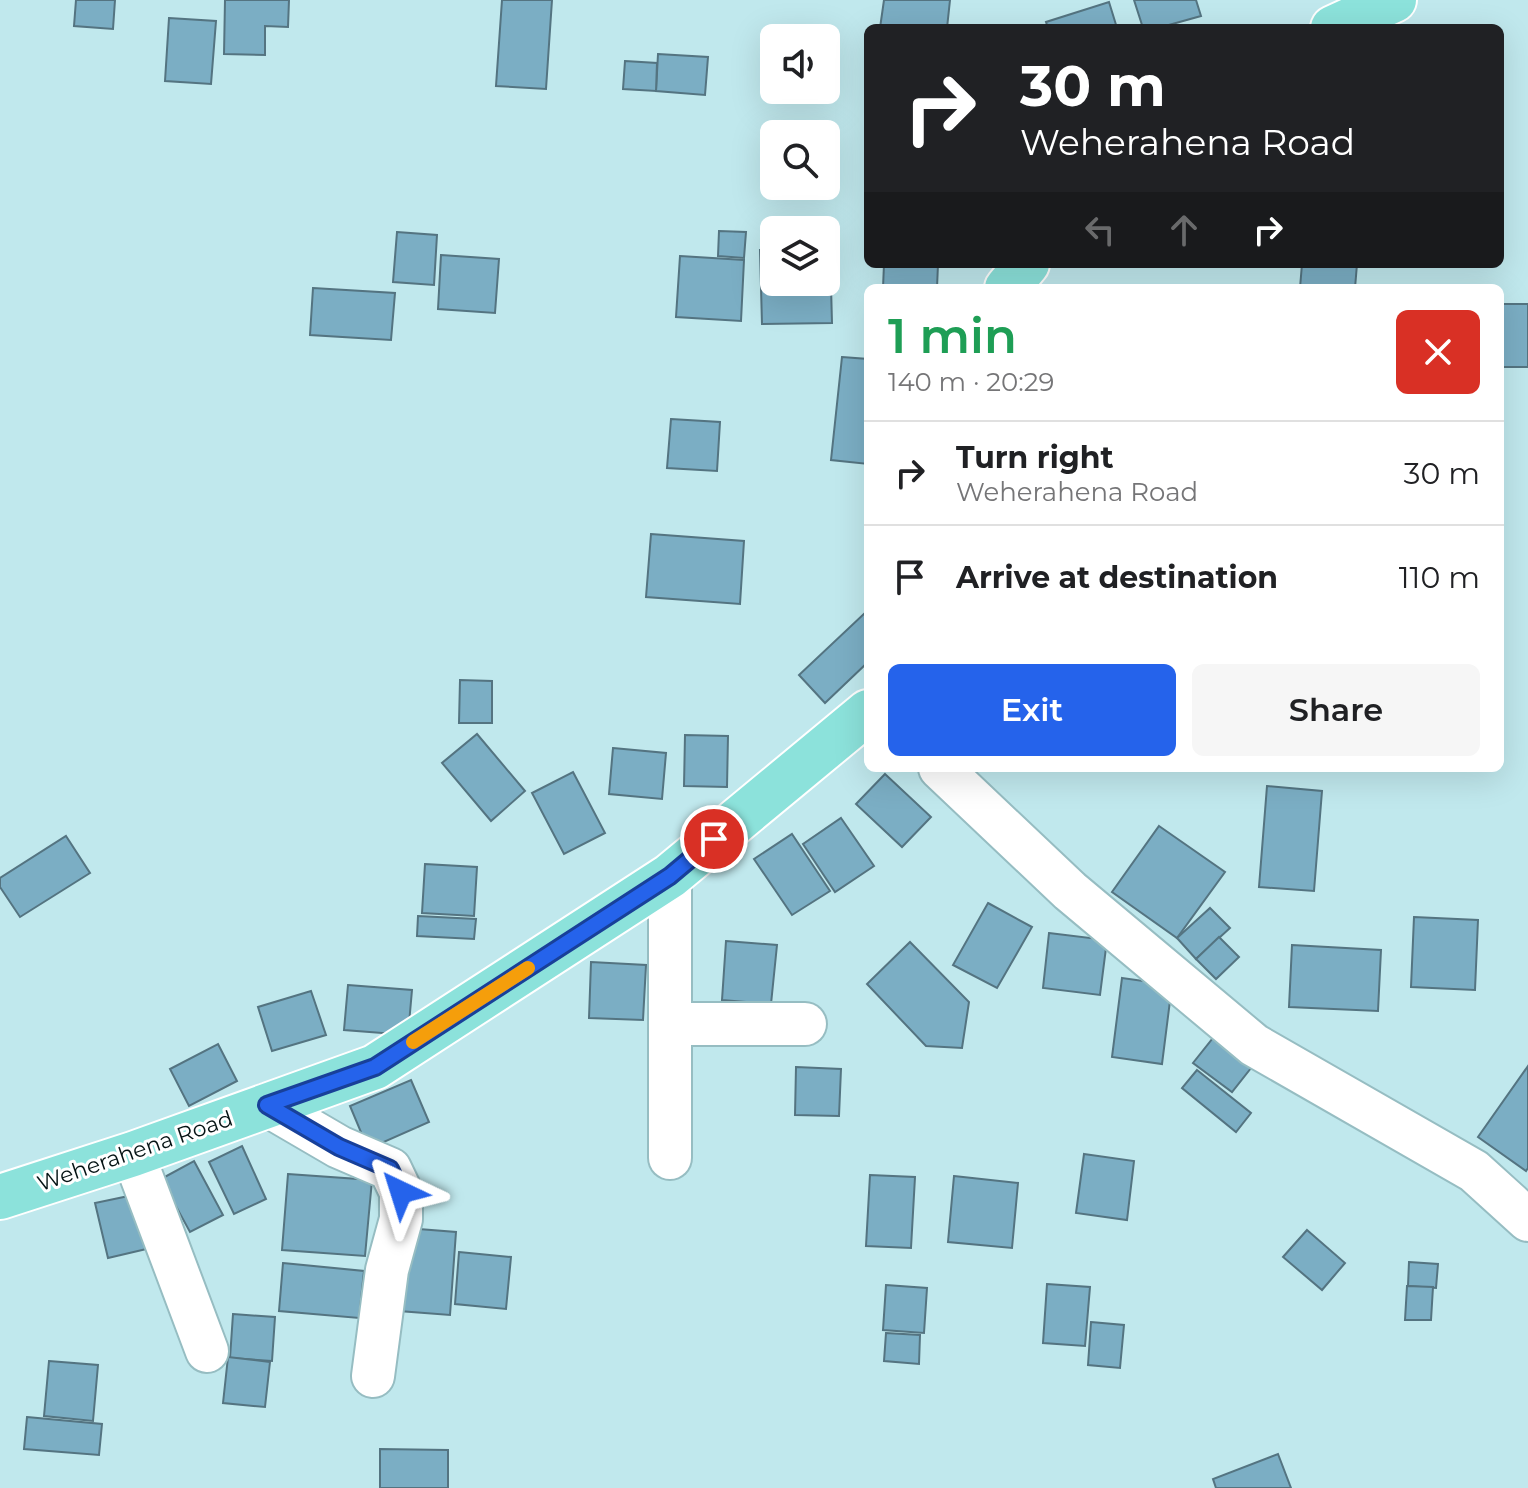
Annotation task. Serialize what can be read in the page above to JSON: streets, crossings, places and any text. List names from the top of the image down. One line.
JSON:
{"streets":{"main road":["Weherahena Road"]},"page":{"turn":["30 m","Weherahena Road"],"heading":["1 min","140 m · 20:29"],"list":[{"name":"Turn right","note":"Weherahena Road","value":"30 m"},{"name":"Arrive at destination","value":"110 m"}],"buttons":["Exit","Share"]}}
